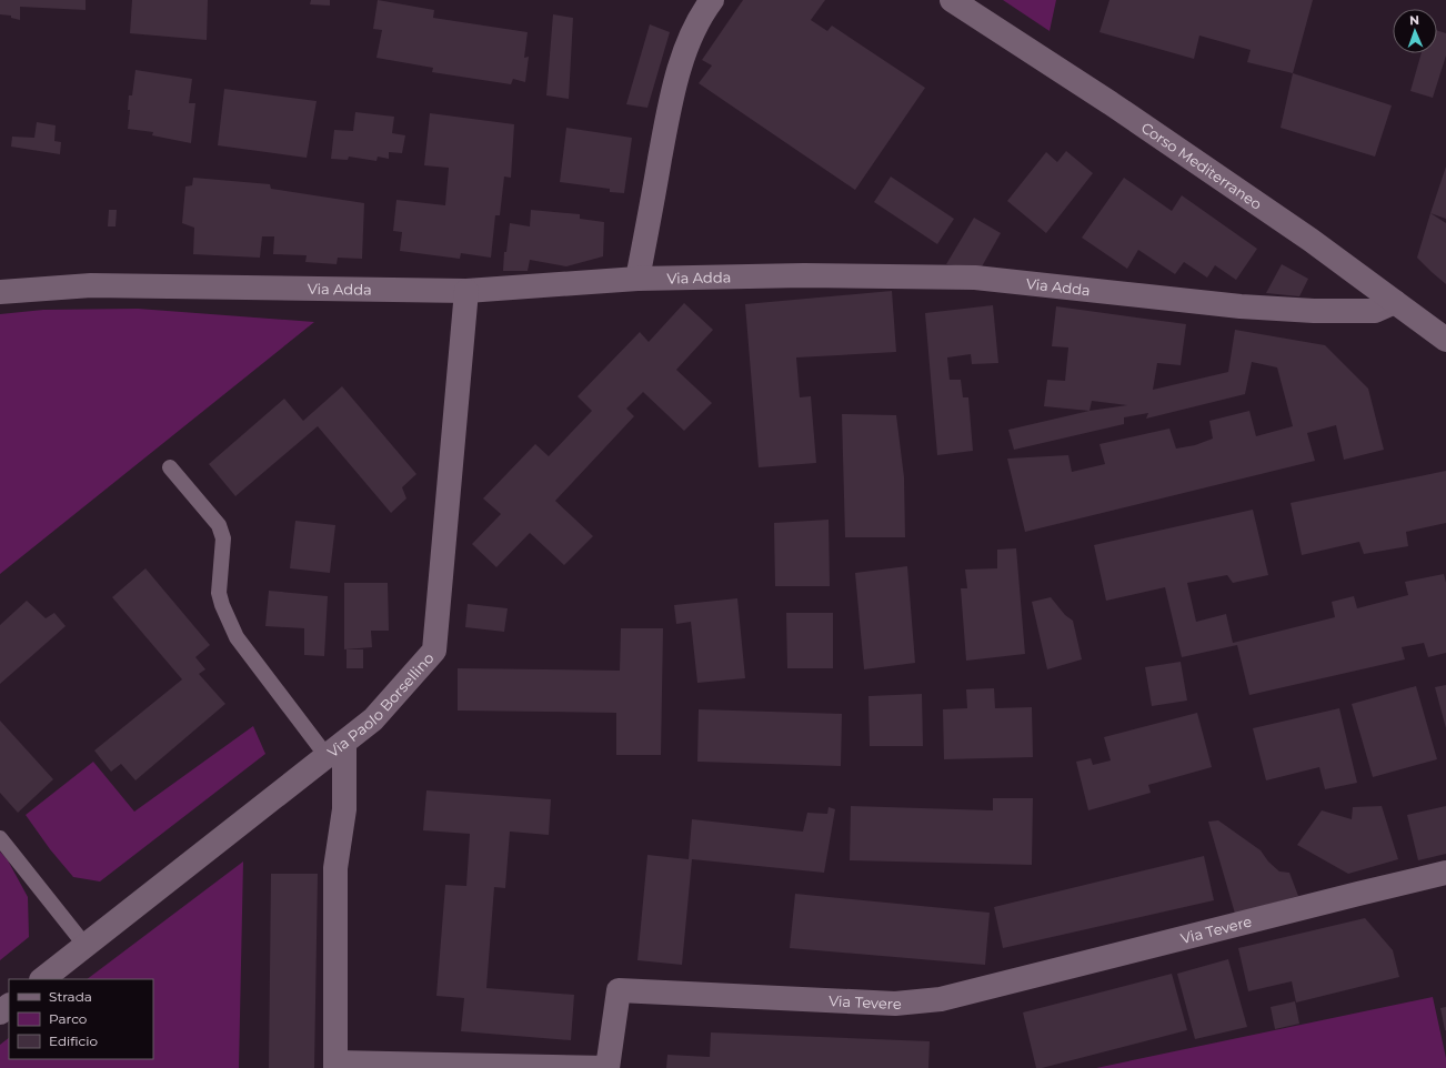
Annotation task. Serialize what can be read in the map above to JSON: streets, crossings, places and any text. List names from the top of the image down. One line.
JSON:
{"streets":{"street":["Corso Mediterraneo","Via Adda","Via Paolo Borsellino","Via Tevere"]},"crossings":[["Corso Mediterraneo","Via Adda"],["Via Adda","Via Paolo Borsellino"]],"legend":["Strada","Parco","Edificio"],"north":"top"}
